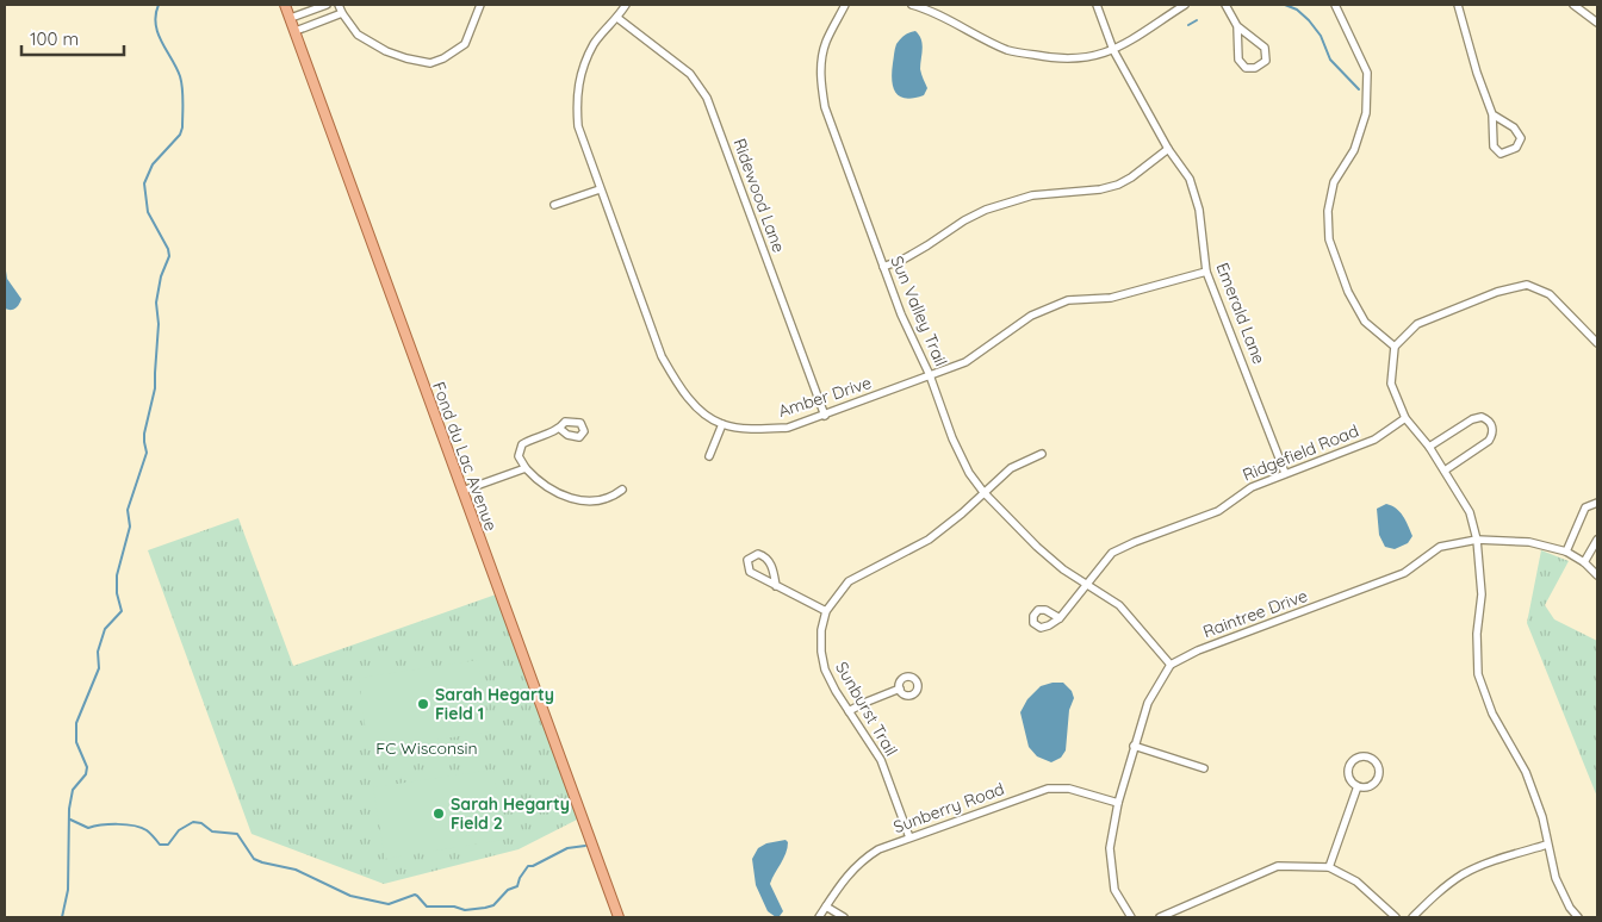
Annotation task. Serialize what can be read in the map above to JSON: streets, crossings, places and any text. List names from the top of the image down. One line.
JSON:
{"streets":{"main road":["Fond du Lac Avenue"],"street":["Ridewood Lane","Sun Valley Trail","Emerald Lane","Amber Drive","Ridgefield Road","Raintree Drive","Sunburst Trail","Sunberry Road"]},"crossings":[["Ridewood Lane","Amber Drive"],["Sun Valley Trail","Amber Drive"],["Sun Valley Trail","Ridgefield Road"],["Sun Valley Trail","Raintree Drive"],["Sun Valley Trail","Sunburst Trail"],["Emerald Lane","Amber Drive"],["Emerald Lane","Ridgefield Road"],["Sunburst Trail","Sunberry Road"]],"parks":["FC Wisconsin"],"places":["Sarah Hegarty Field 1","Sarah Hegarty Field 2"],"scale_bar":"100 m"}
